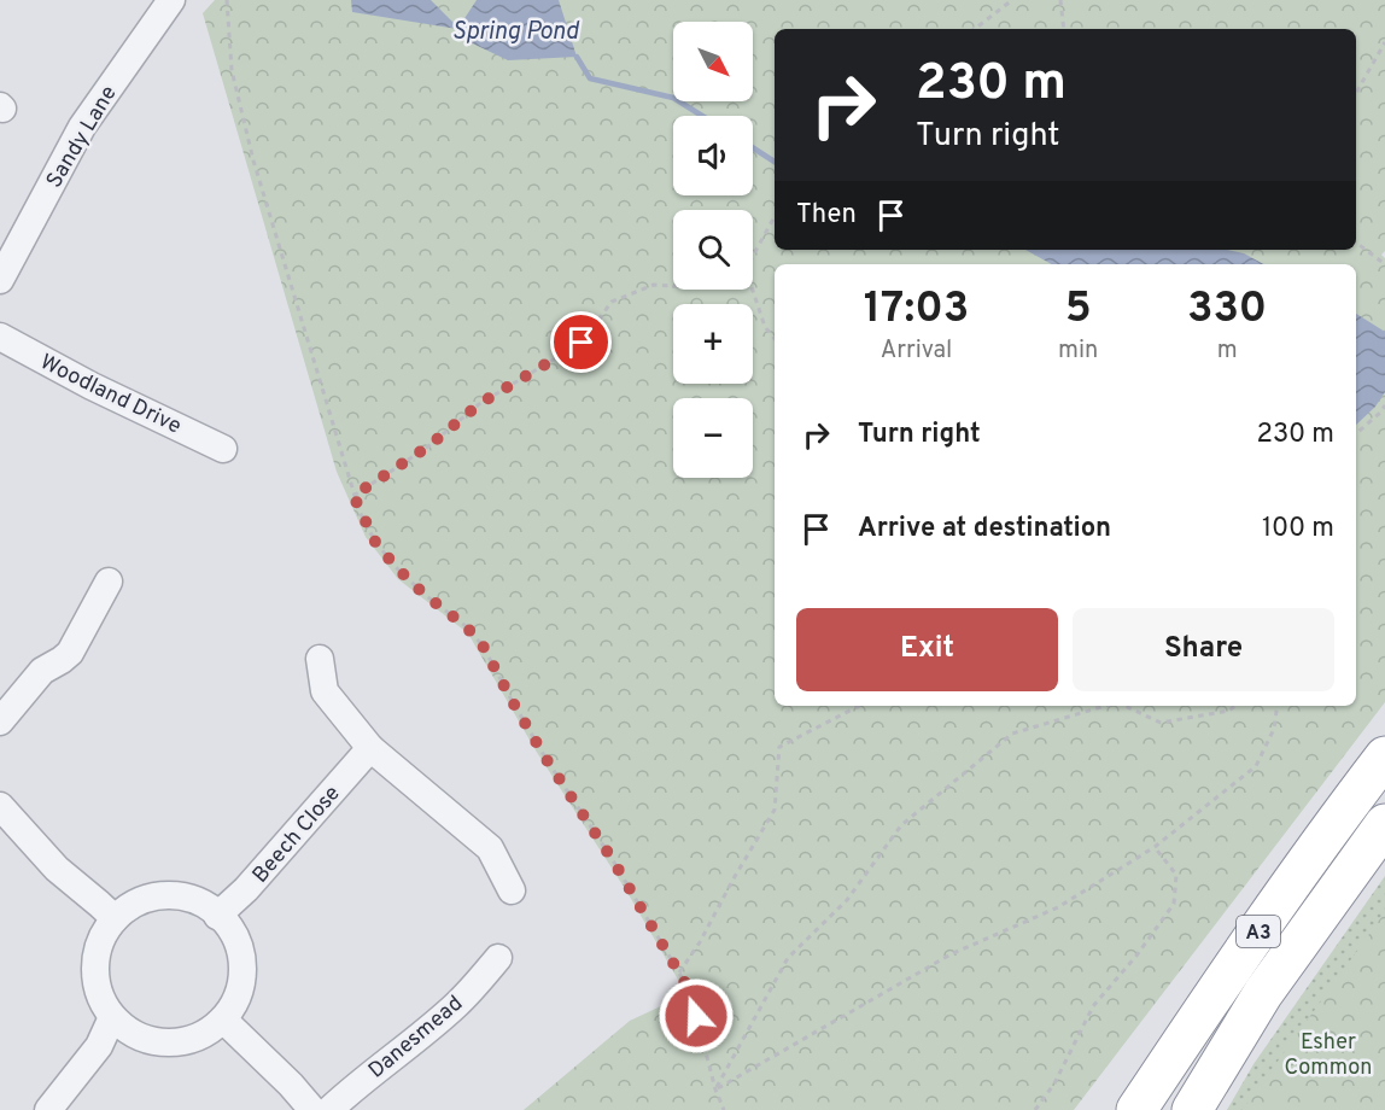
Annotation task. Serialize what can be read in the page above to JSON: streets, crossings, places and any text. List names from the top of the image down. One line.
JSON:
{"streets":{"highway":["A3"],"street":["Sandy Lane","Woodland Drive","Beech Close","Danesmead"]},"water":["Spring Pond"],"parks":["Esher Common"],"north":"bottom right","page":{"map_buttons":["+","−"],"turn":["230 m","Turn right"],"then":"Then","eta":["17:03","Arrival","5","min","330","m"],"list":[{"name":"Turn right","value":"230 m"},{"name":"Arrive at destination","value":"100 m"}],"buttons":["Exit","Share"]}}
